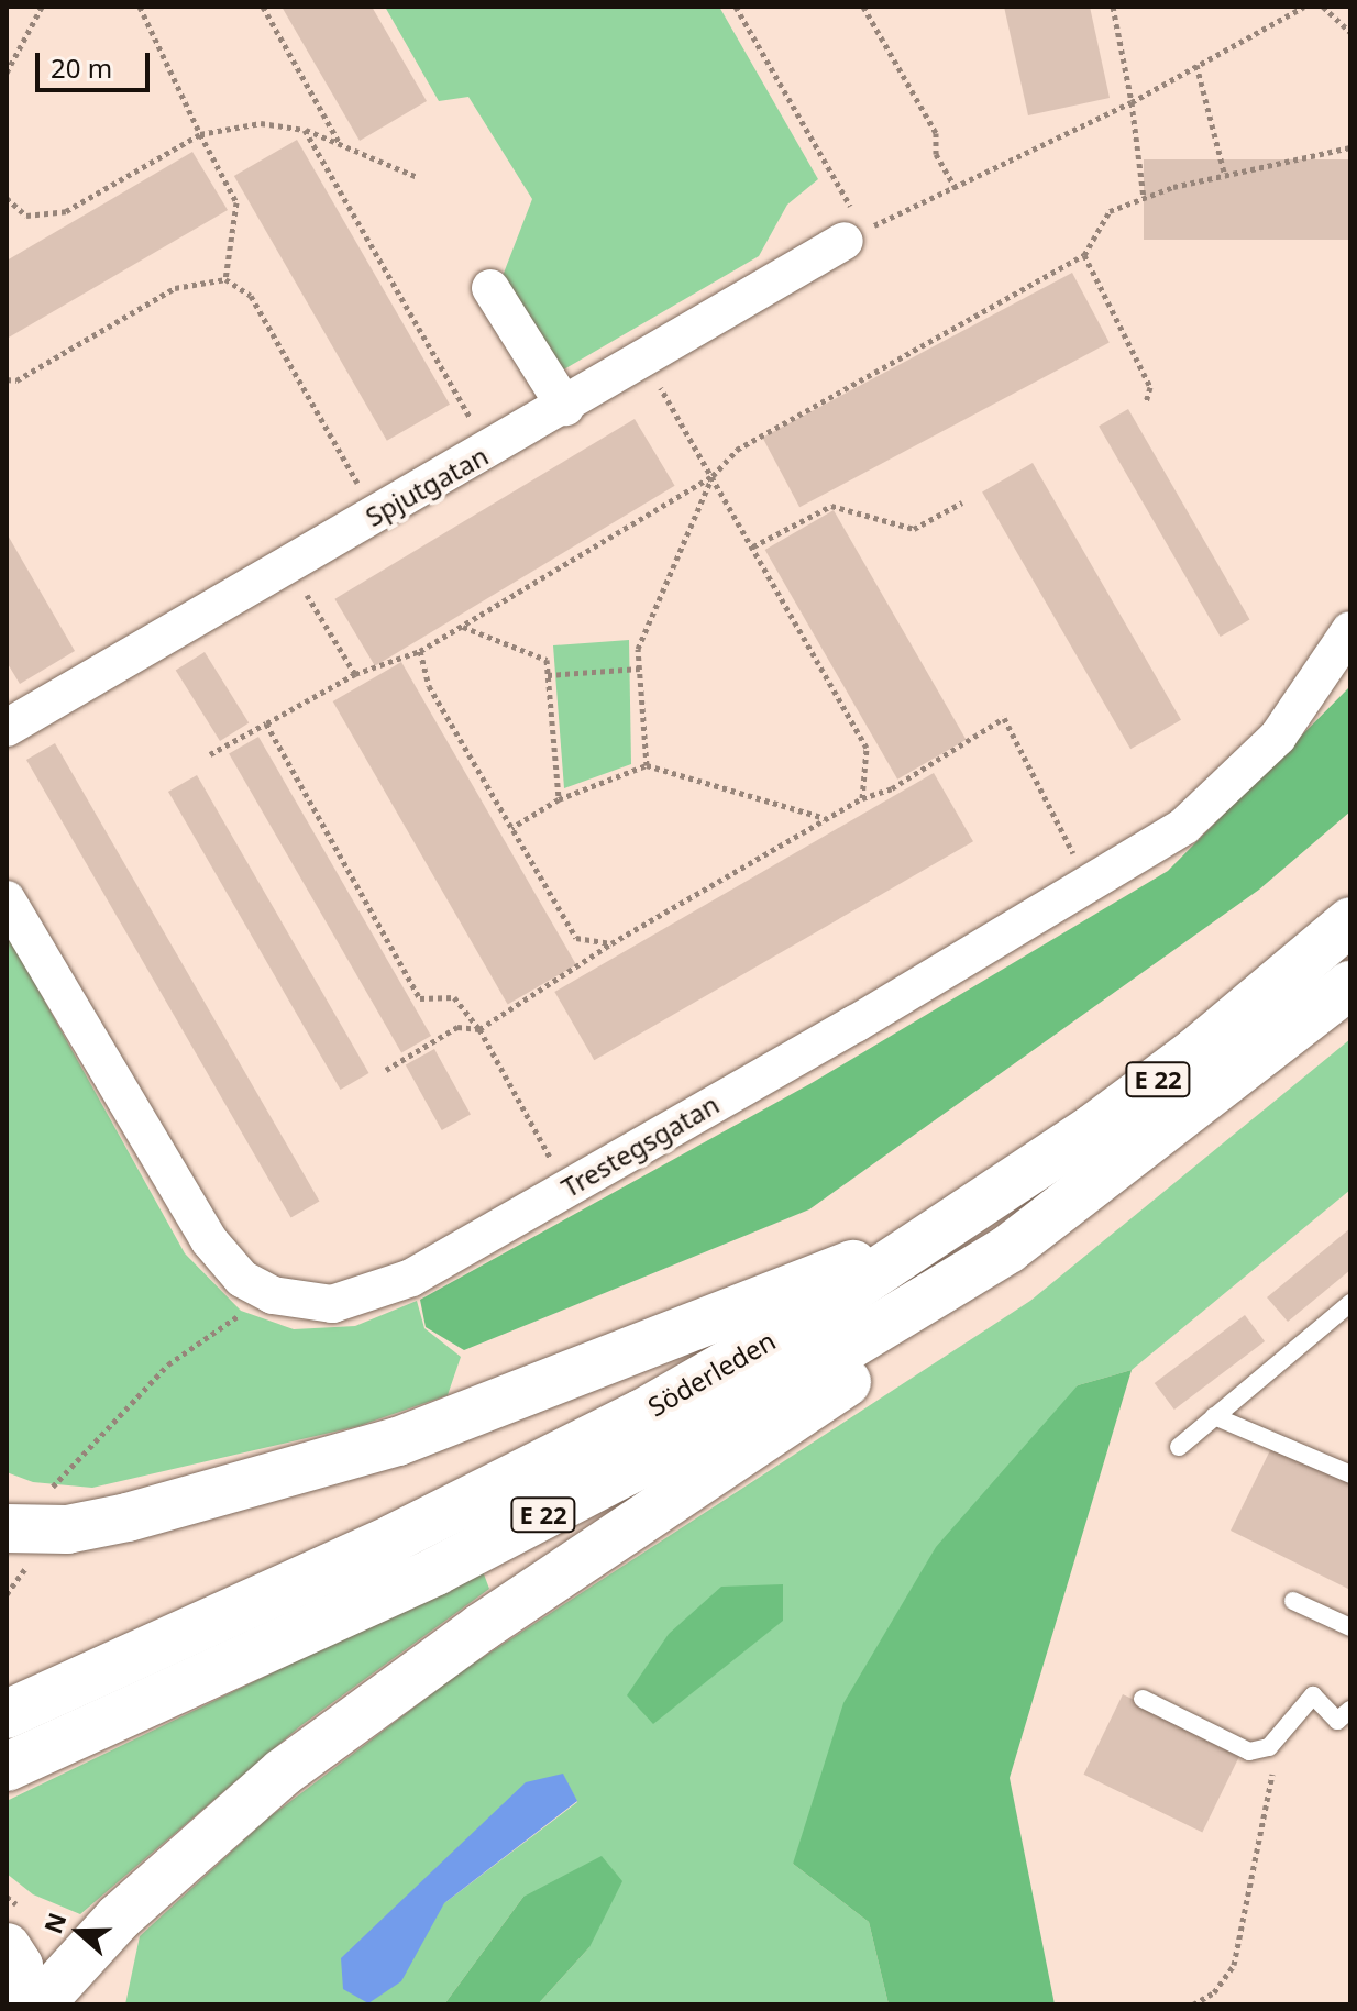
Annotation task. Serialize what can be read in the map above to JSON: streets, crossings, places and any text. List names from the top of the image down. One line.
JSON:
{"streets":{"main road":["E 22","Söderleden"],"street":["Spjutgatan","Trestegsgatan"]},"scale_bar":"20 m","north":"left"}
